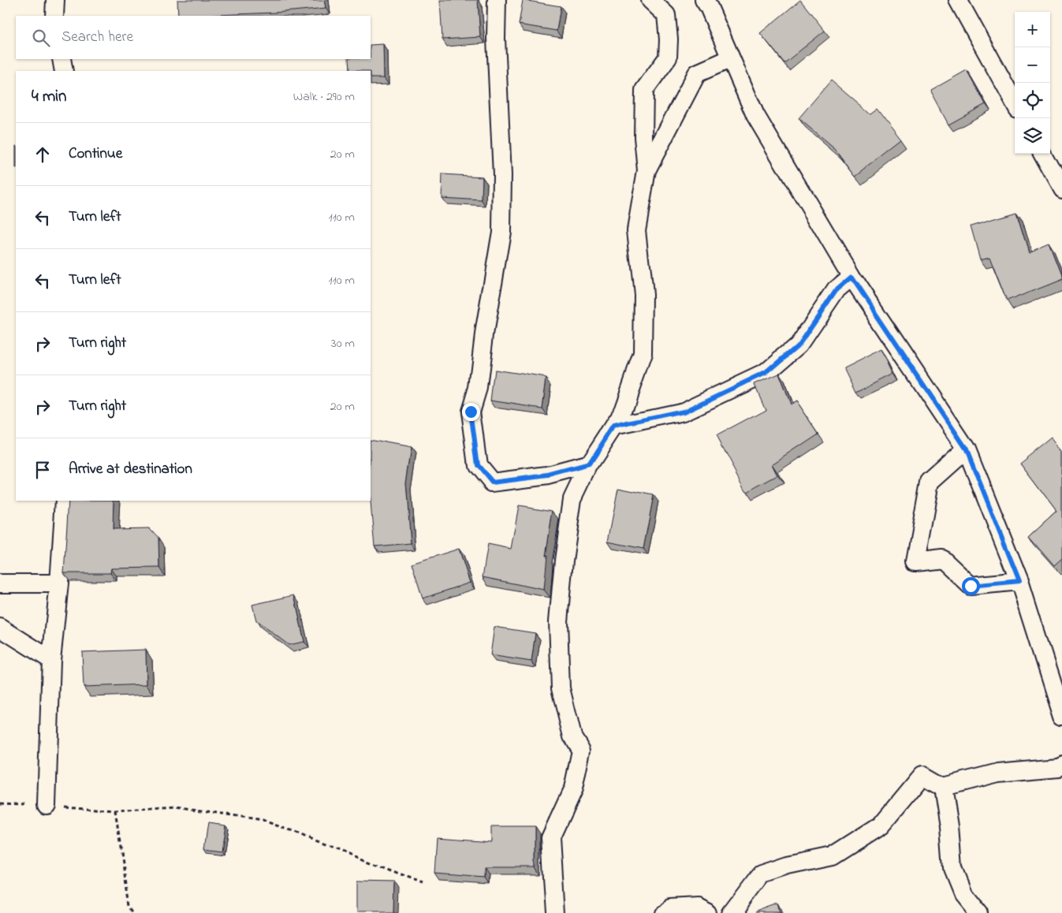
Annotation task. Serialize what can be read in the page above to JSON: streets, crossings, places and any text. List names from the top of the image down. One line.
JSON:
{"page":{"map_buttons":["+","−"],"search":"Search here","heading":["4 min","Walk · 290 m"],"list":[["Continue","20 m"],["Turn left","110 m"],["Turn left","110 m"],["Turn right","30 m"],["Turn right","20 m"],"Arrive at destination"]}}
